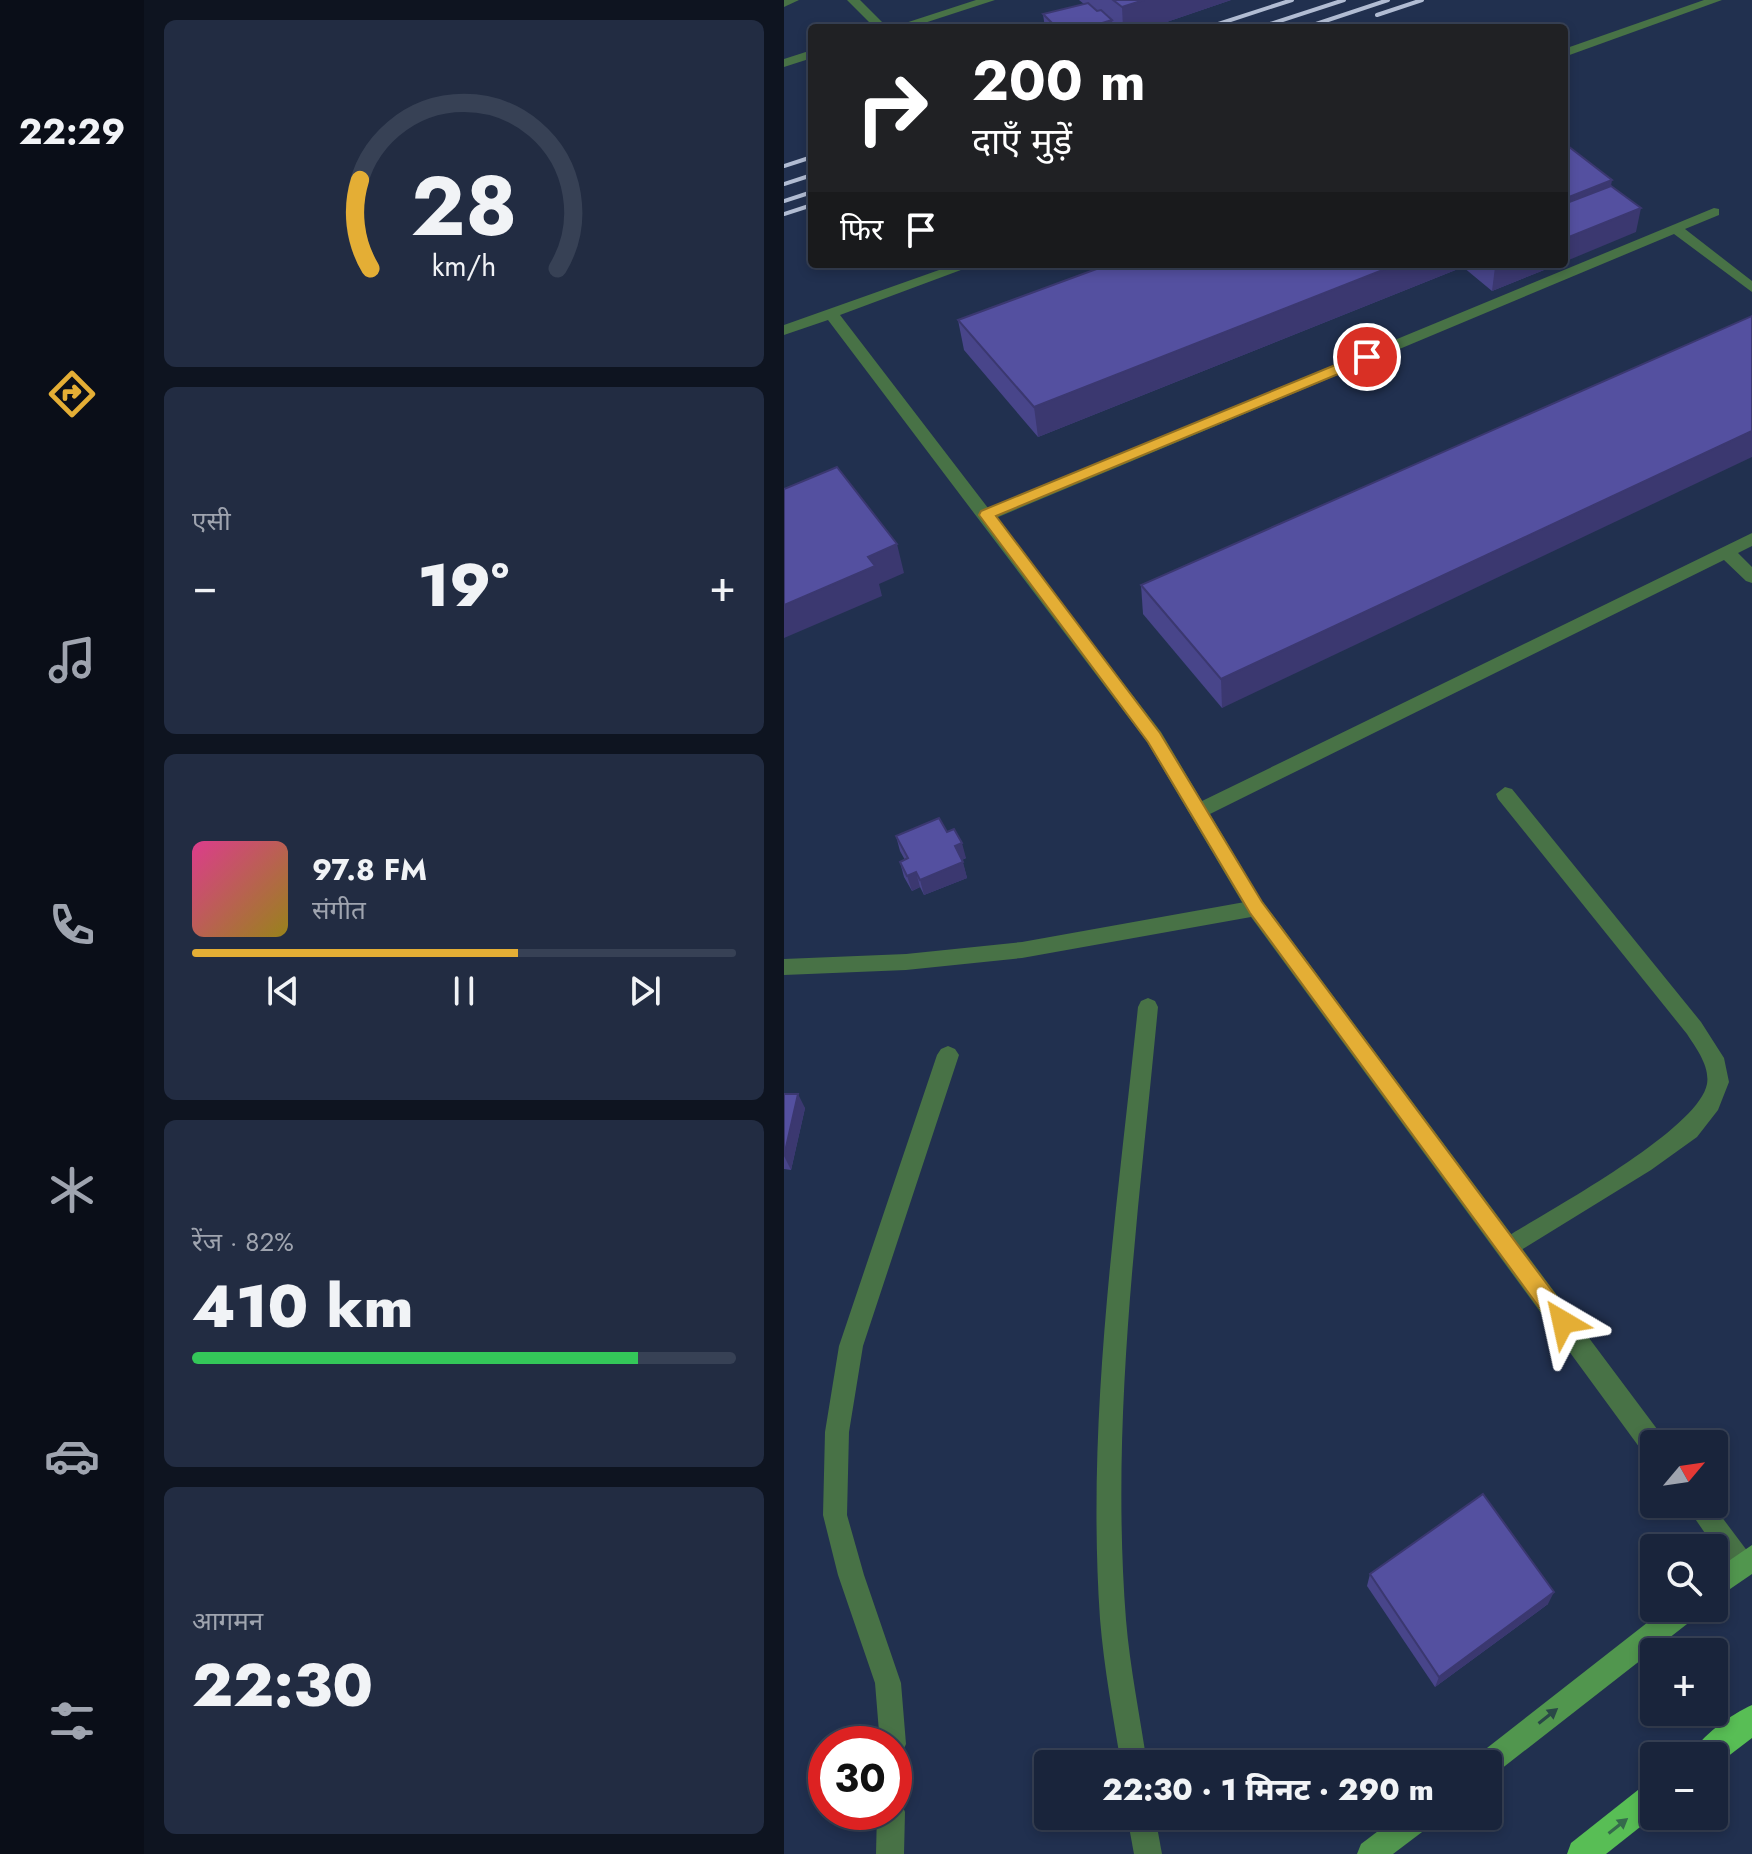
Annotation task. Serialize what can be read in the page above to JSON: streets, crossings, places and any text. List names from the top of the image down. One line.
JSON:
{"north":"top right","page":{"tabs":"22:29","turn":["200 m","दाएँ मुड़ें"],"then":"फिर","tile":["एसी",["रेंज · 82%","410 km"],["आगमन","22:30"]],"heat":["−","19°","+"],"song":["97.8 FM","संगीत"],"map_buttons":["+","−"],"limit":"30","trip":"22:30 · 1 मिनट · 290 m","gauge":["28","km/h"]}}
